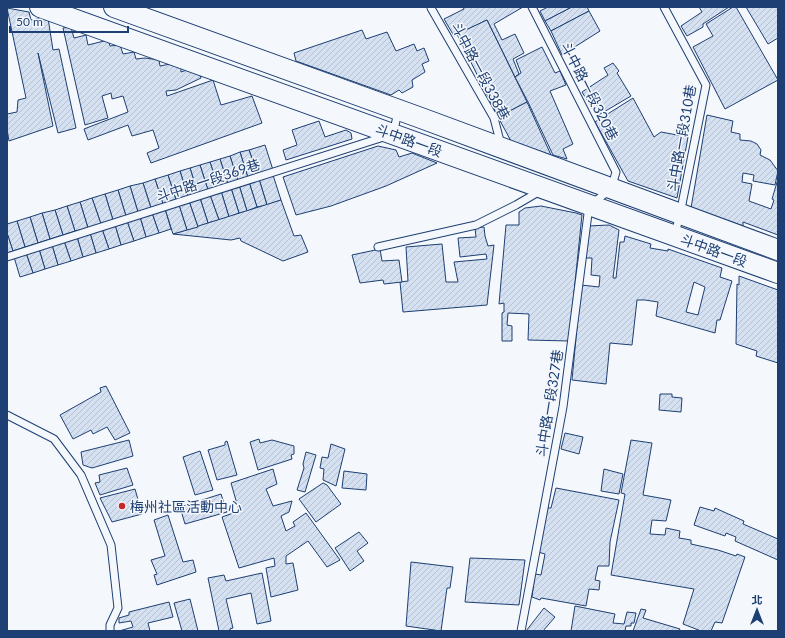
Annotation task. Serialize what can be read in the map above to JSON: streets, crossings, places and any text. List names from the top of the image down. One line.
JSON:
{"streets":{"main road":["斗中路一段"],"lane":["斗中路一段338巷","斗中路一段320巷","斗中路一段310巷","斗中路一段369巷","斗中路一段327巷"]},"crossings":[["斗中路一段338巷","斗中路一段"],["斗中路一段320巷","斗中路一段"],["斗中路一段310巷","斗中路一段"],["斗中路一段","斗中路一段369巷"],["斗中路一段","斗中路一段327巷"]],"places":["梅州社區活動中心"],"scale_bar":"50 m","north":"top"}
